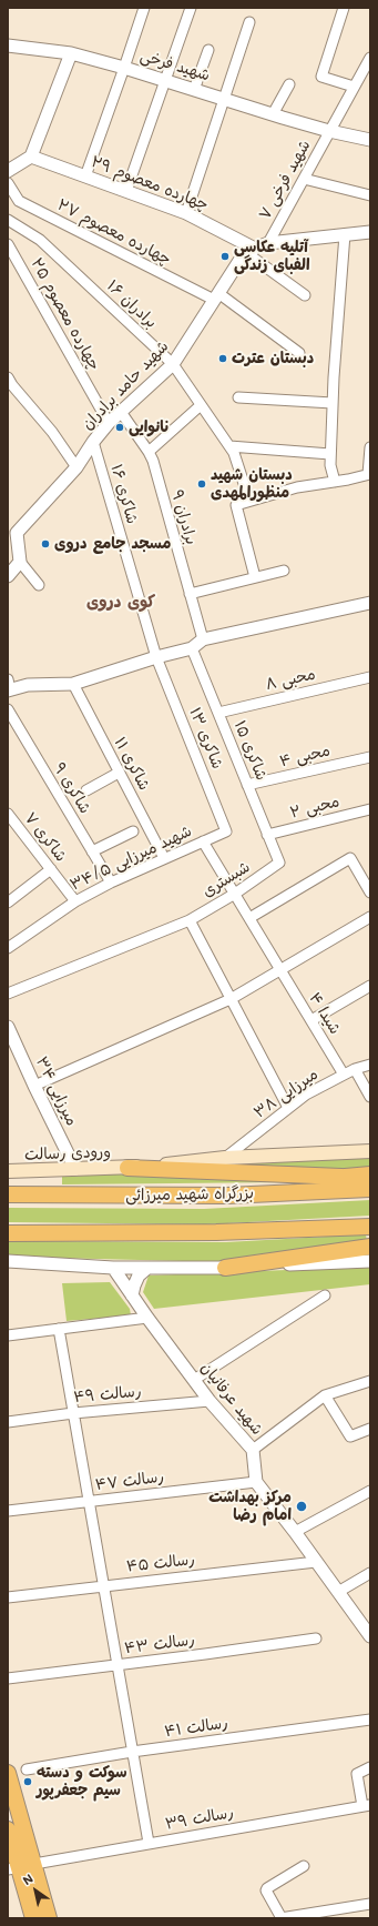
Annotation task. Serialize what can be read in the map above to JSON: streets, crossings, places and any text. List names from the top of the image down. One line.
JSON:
{"streets":{"main road":["ورودی رسالت","بزرگراه شهید میرزائی"],"street":["شهید فرخی","شهید فرخی ۷","چهارده معصوم ۲۹","چهارده معصوم ۲۷","برادران ۱۶","چهارده معصوم ۲۵","شهید حامد برادران","شاکری ۱۶","برادران ۹","محبی ۸","شاکری ۱۳","شاکری ۱۵","محبی ۴","شاکری ۱۱","شاکری ۹","محبی ۲","شاکری ۷","شهید میرزایی ۳۴/۵","شبستری","شیدا ۴","میرزایی ۳۴","میرزایی ۳۸","رسالت ۴۹","شهید عرفانیان","رسالت ۴۷","رسالت ۴۵","رسالت ۴۳","رسالت ۴۱","رسالت ۳۹"]},"crossings":[["شهید فرخی","شهید فرخی ۷"],["چهارده معصوم ۲۹","شهید حامد برادران"],["چهارده معصوم ۲۷","شهید حامد برادران"],["برادران ۱۶","شهید حامد برادران"],["چهارده معصوم ۲۵","شهید حامد برادران"],["شهید حامد برادران","شاکری ۱۶"],["شهید حامد برادران","برادران ۹"],["شاکری ۱۶","شاکری ۱۳"],["محبی ۸","شاکری ۱۵"],["شاکری ۱۳","شهید میرزایی ۳۴/۵"],["شاکری ۱۵","محبی ۴"],["شاکری ۱۵","محبی ۲"],["شاکری ۱۵","شبستری"],["شاکری ۱۱","شهید میرزایی ۳۴/۵"],["شاکری ۹","شهید میرزایی ۳۴/۵"],["شاکری ۷","شهید میرزایی ۳۴/۵"],["شهید میرزایی ۳۴/۵","شیدا ۴"],["شبستری","شیدا ۴"],["شیدا ۴","میرزایی ۳۸"],["میرزایی ۳۴","ورودی رسالت"],["میرزایی ۳۸","ورودی رسالت"],["رسالت ۴۹","شهید عرفانیان"],["شهید عرفانیان","رسالت ۴۷"]],"districts":["کوی دروی"],"places":["آتلیه عکاسی الفبای زندگی","دبستان عترت","نانوایی","دبستان شهید منظورالمهدی","مسجد جامع دروی","مرکز بهداشت امام رضا","سوکت و دسته سیم جعفرپور"],"north":"top left"}
